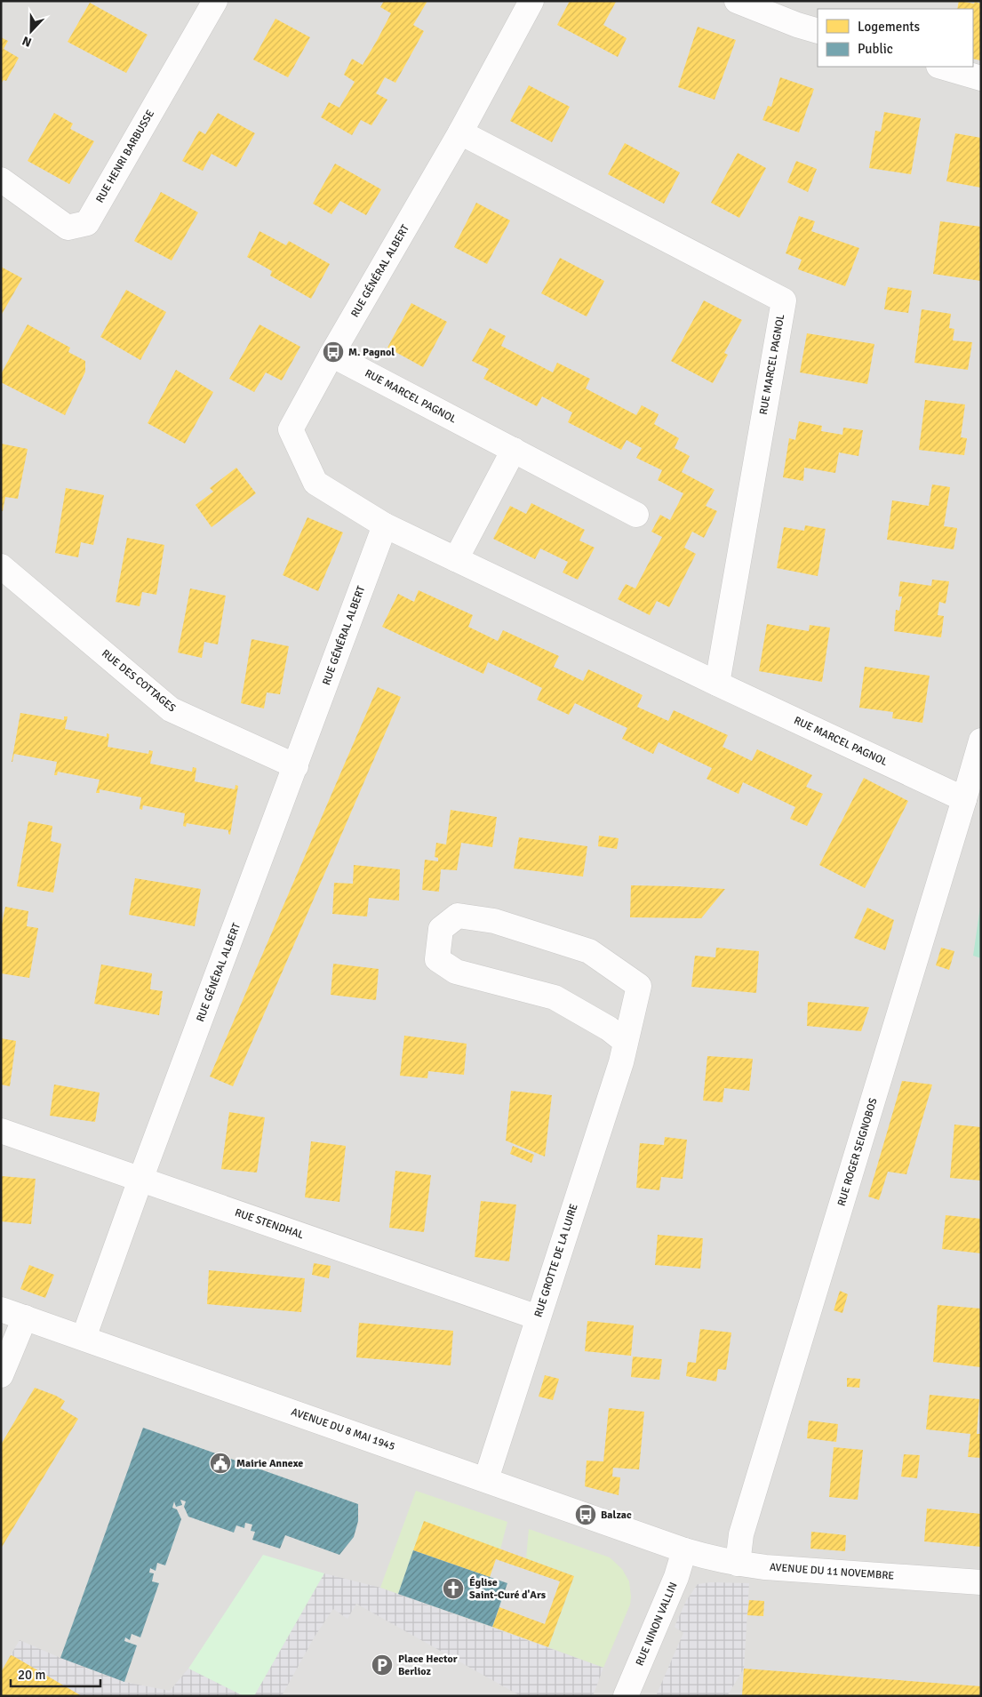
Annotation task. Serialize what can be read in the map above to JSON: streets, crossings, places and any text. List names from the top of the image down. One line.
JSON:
{"streets":{"street":["RUE HENRI BARBUSSE","RUE GÉNÉRAL ALBERT","RUE MARCEL PAGNOL","RUE DES COTTAGES","RUE ROGER SEIGNOBOS","RUE STENDHAL","RUE GROTTE DE LA LUIRE","AVENUE DU 8 MAI 1945","AVENUE DU 11 NOVEMBRE","RUE NINON VALLIN"]},"crossings":[["RUE GÉNÉRAL ALBERT","RUE MARCEL PAGNOL"],["RUE GÉNÉRAL ALBERT","RUE DES COTTAGES"],["RUE GÉNÉRAL ALBERT","RUE STENDHAL"],["RUE GÉNÉRAL ALBERT","AVENUE DU 8 MAI 1945"],["RUE MARCEL PAGNOL","RUE ROGER SEIGNOBOS"],["RUE ROGER SEIGNOBOS","AVENUE DU 11 NOVEMBRE"],["RUE STENDHAL","RUE GROTTE DE LA LUIRE"],["RUE GROTTE DE LA LUIRE","AVENUE DU 8 MAI 1945"],["AVENUE DU 8 MAI 1945","AVENUE DU 11 NOVEMBRE"],["AVENUE DU 8 MAI 1945","RUE NINON VALLIN"],["AVENUE DU 11 NOVEMBRE","RUE NINON VALLIN"]],"places":{"bus stop":["M. Pagnol","Balzac"],"public building":["Mairie Annexe"],"church":["Église Saint-Curé d'Ars"],"parking":["Place Hector Berlioz"]},"legend":["Logements","Public"],"scale_bar":"20 m","north":"bottom"}
